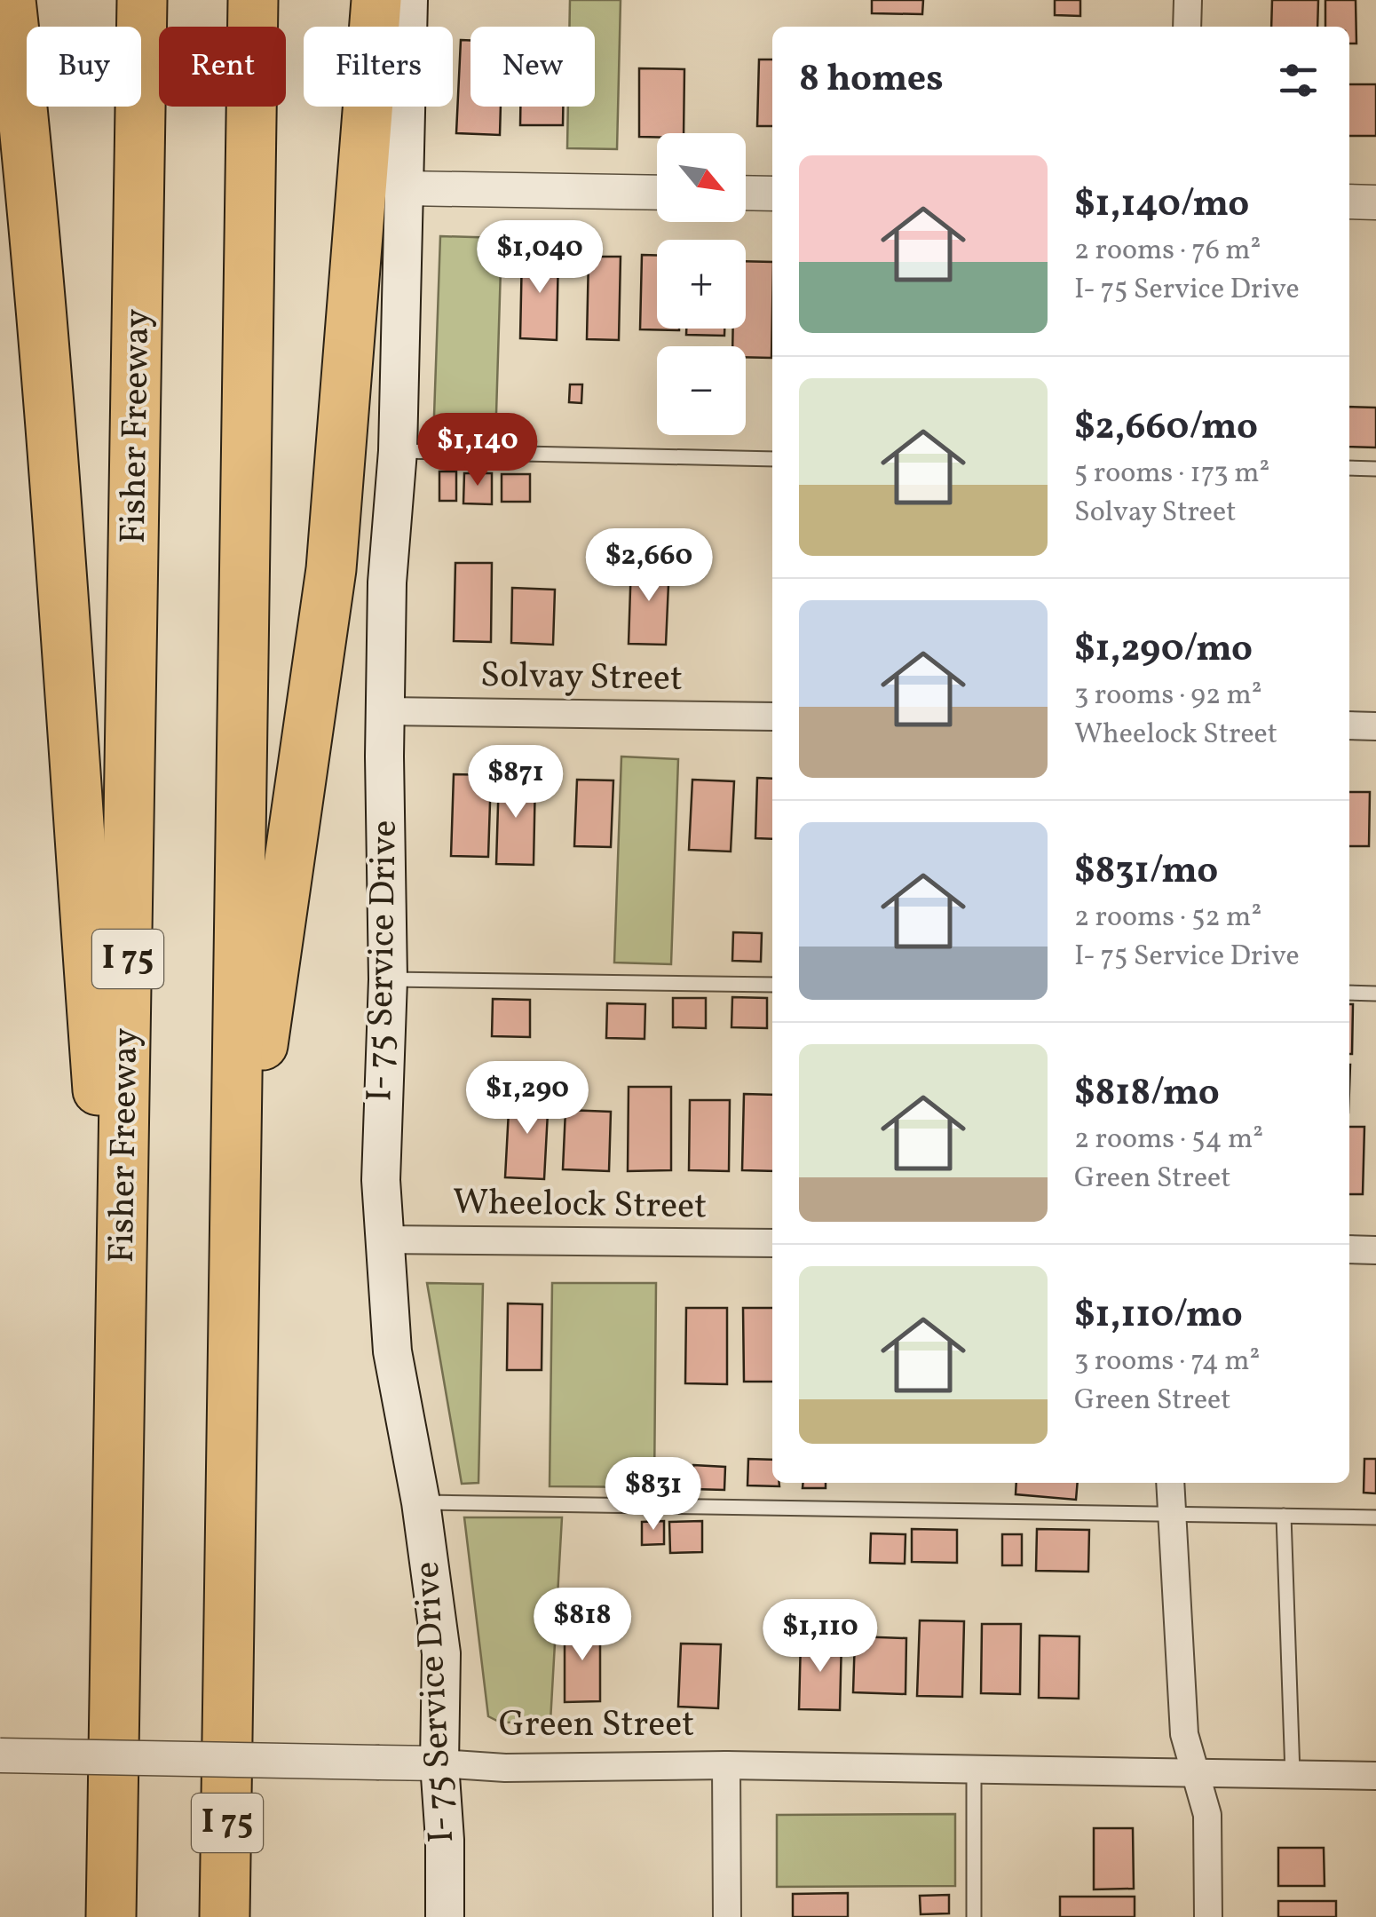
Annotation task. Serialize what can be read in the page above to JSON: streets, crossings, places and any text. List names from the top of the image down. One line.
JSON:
{"streets":{"highway":["Fisher Freeway","I 75"],"main road":["I- 75 Service Drive"],"street":["Solvay Street","Wheelock Street","Green Street"]},"crossings":[["Solvay Street","I- 75 Service Drive"],["I- 75 Service Drive","Wheelock Street"],["I- 75 Service Drive","Green Street"]],"north":"bottom right","page":{"chip":["Buy","Rent","Filters","New"],"heading":"8 homes","map_buttons":["+","−"],"list":[{"name":"$1,140/mo","note":"2 rooms · 76 m² · I- 75 Service Drive"},{"name":"$2,660/mo","note":"5 rooms · 173 m² · Solvay Street"},{"name":"$1,290/mo","note":"3 rooms · 92 m² · Wheelock Street"},{"name":"$831/mo","note":"2 rooms · 52 m² · I- 75 Service Drive"},{"name":"$818/mo","note":"2 rooms · 54 m² · Green Street"},{"name":"$1,110/mo","note":"3 rooms · 74 m² · Green Street"}],"price":["$1,040","$1,140","$2,660","$871","$1,290","$831","$818","$1,110"]}}
